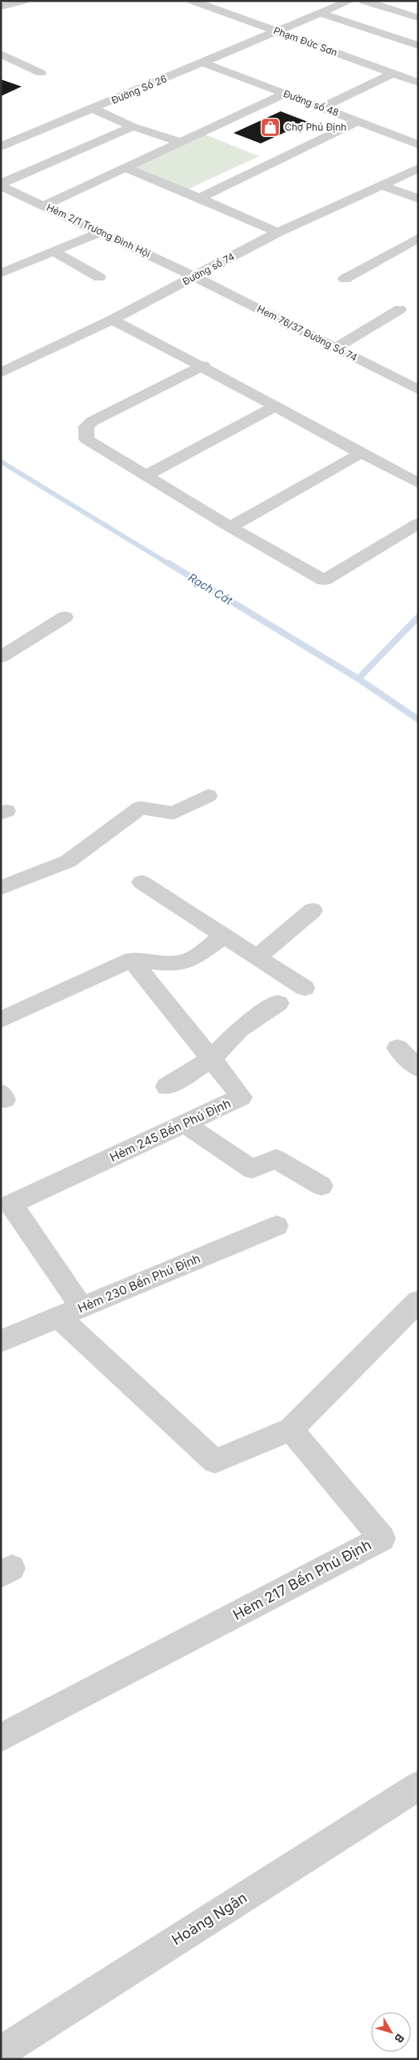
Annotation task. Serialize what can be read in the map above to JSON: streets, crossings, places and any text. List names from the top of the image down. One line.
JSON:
{"streets":{"street":["Phạm Đức Sơn","Đường Số 26","Đường số 48","Hẻm 2/1 Trương Đình Hội","Đường số 74","Hem 76/37 Đường Số 74","Hẻm 245 Bến Phú Định","Hẻm 230 Bến Phú Định","Hẻm 217 Bến Phú Định","Hoàng Ngân"]},"crossings":[["Phạm Đức Sơn","Đường Số 26"],["Phạm Đức Sơn","Đường số 48"],["Đường Số 26","Đường số 48"],["Hẻm 2/1 Trương Đình Hội","Đường số 74"],["Hẻm 2/1 Trương Đình Hội","Hem 76/37 Đường Số 74"],["Đường số 74","Hem 76/37 Đường Số 74"],["Hẻm 245 Bến Phú Định","Hẻm 230 Bến Phú Định"]],"water":["Rạch Cát"],"places":{"shop":["Chợ Phú Định"]},"north":"bottom right"}
